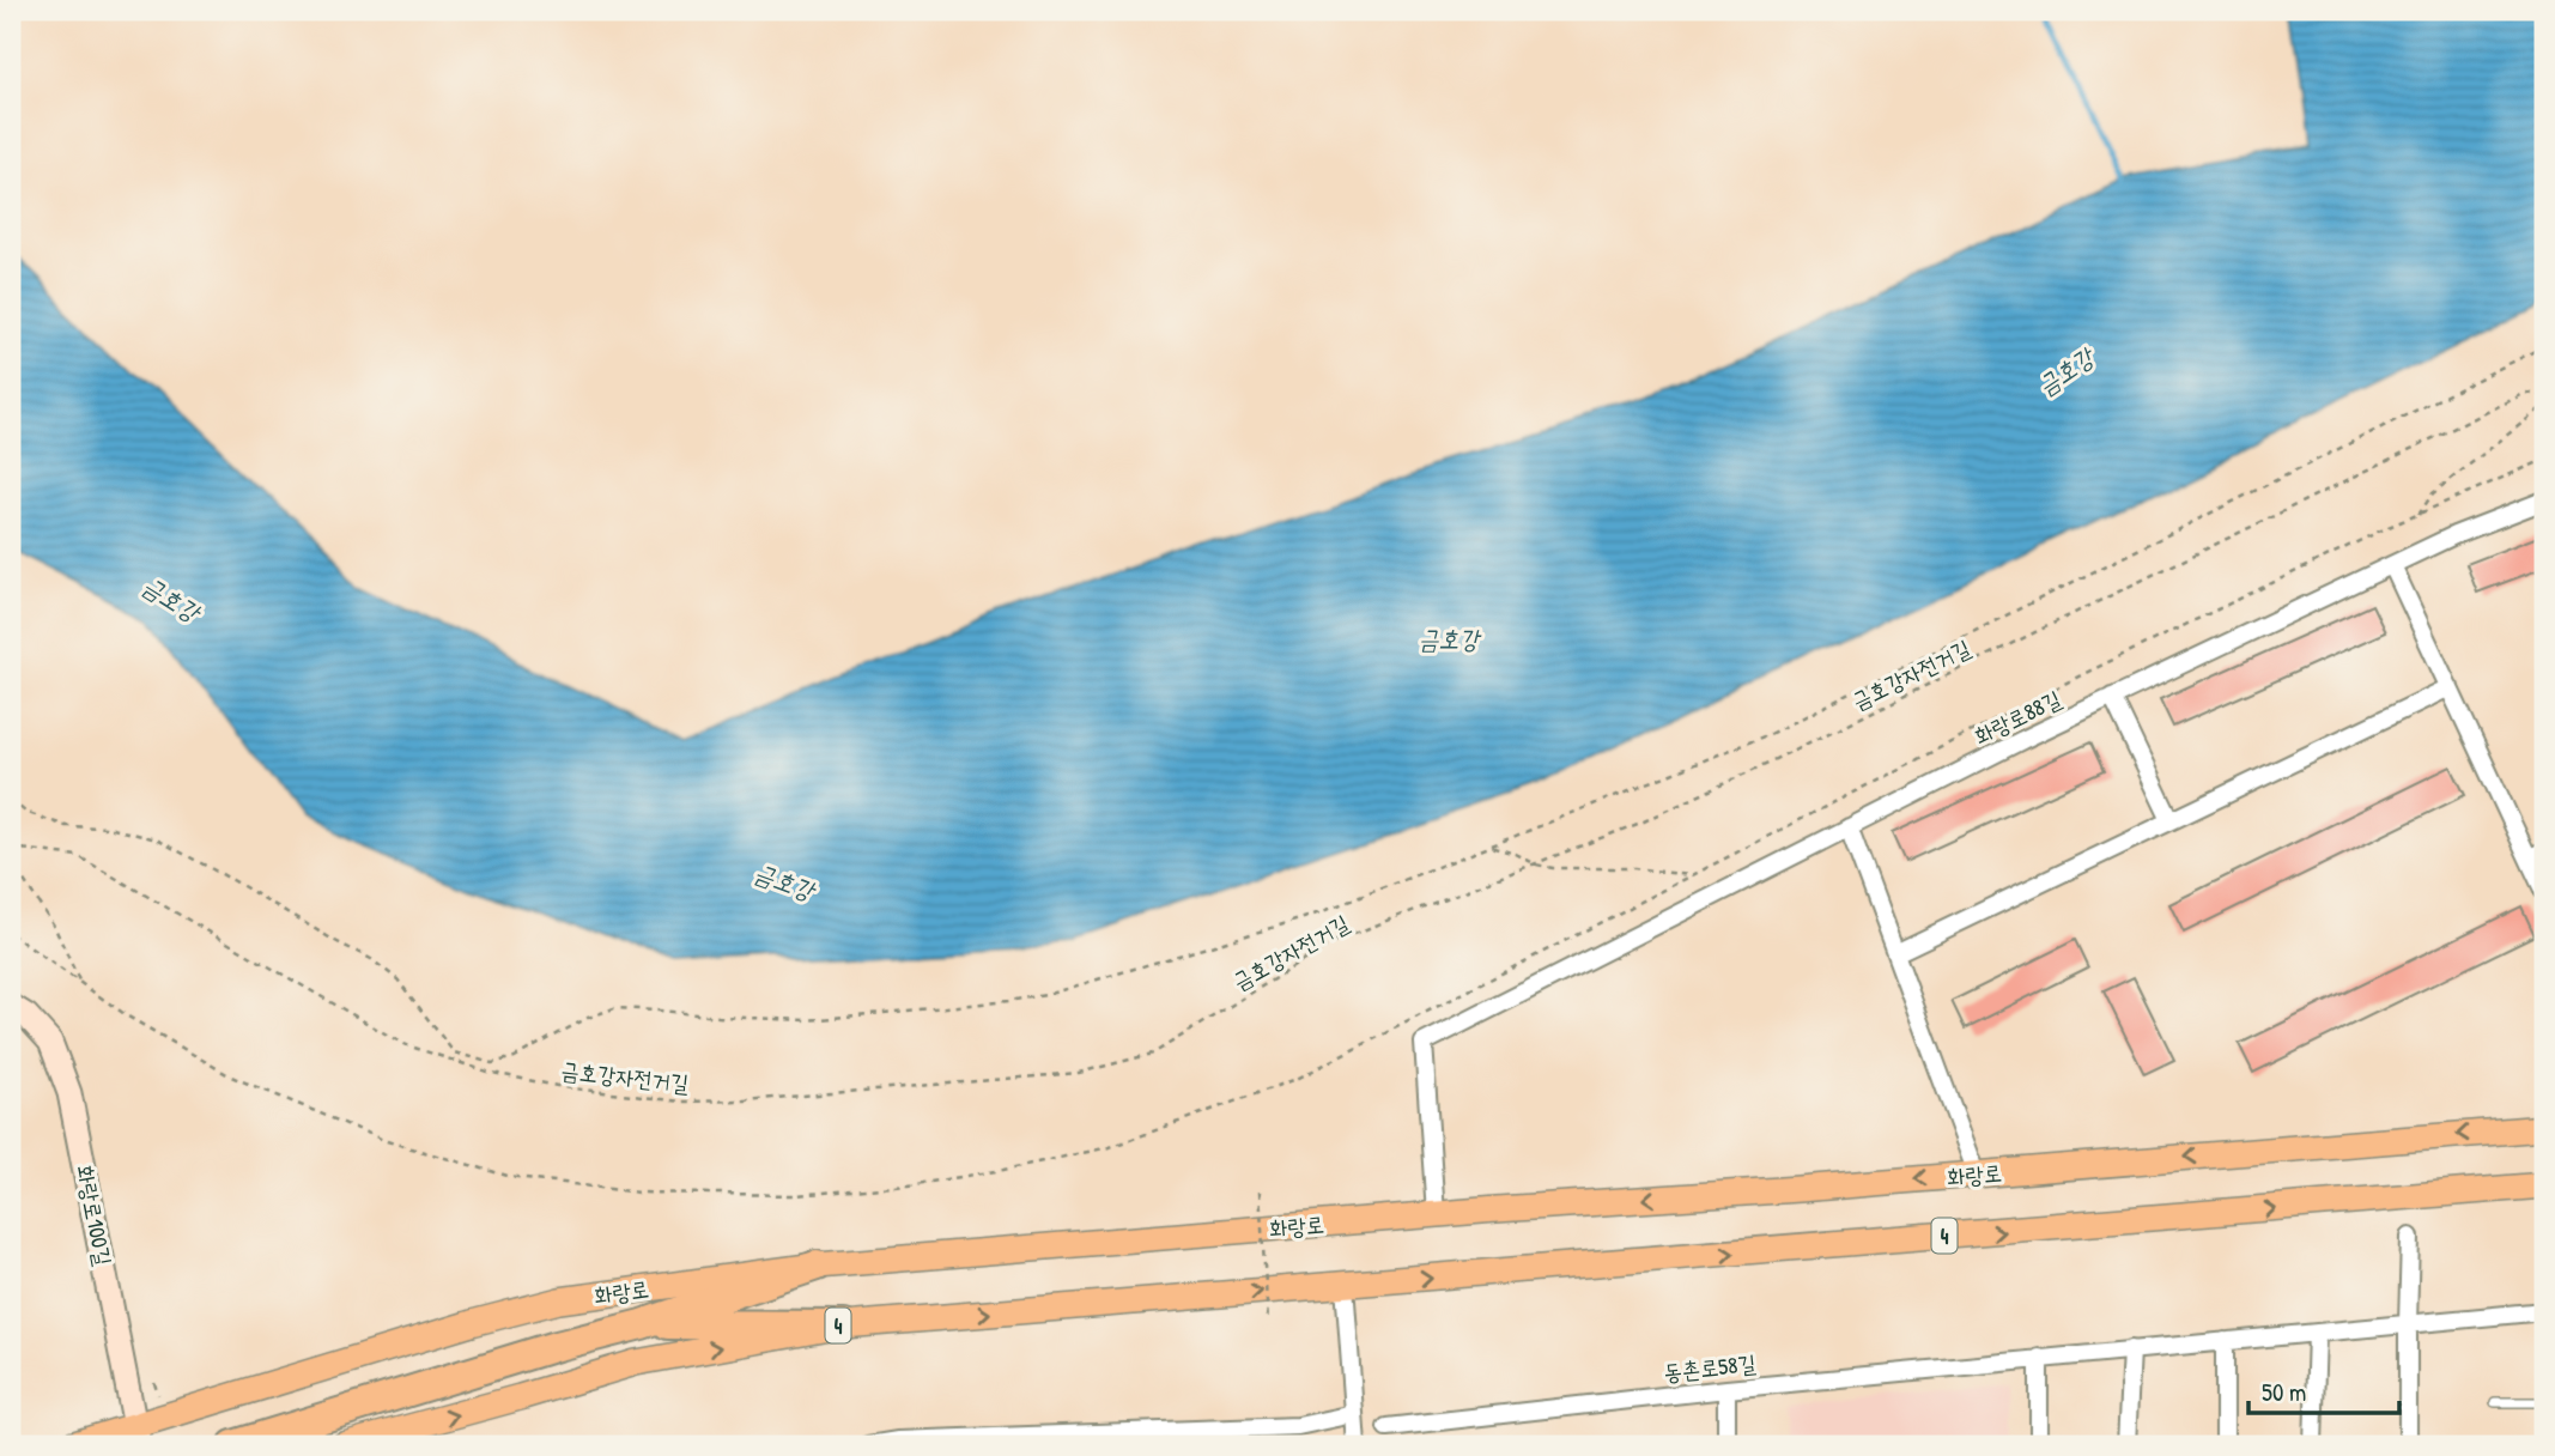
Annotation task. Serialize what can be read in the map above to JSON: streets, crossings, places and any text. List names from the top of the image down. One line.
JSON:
{"streets":{"main road":["화랑로","4"],"street":["화랑로88길","화랑로100길","동촌로58길"],"path":["금호강자전거길"]},"crossings":[["화랑로88길","화랑로"],["화랑로","화랑로100길"]],"water":["금호강"],"scale_bar":"50 m"}
